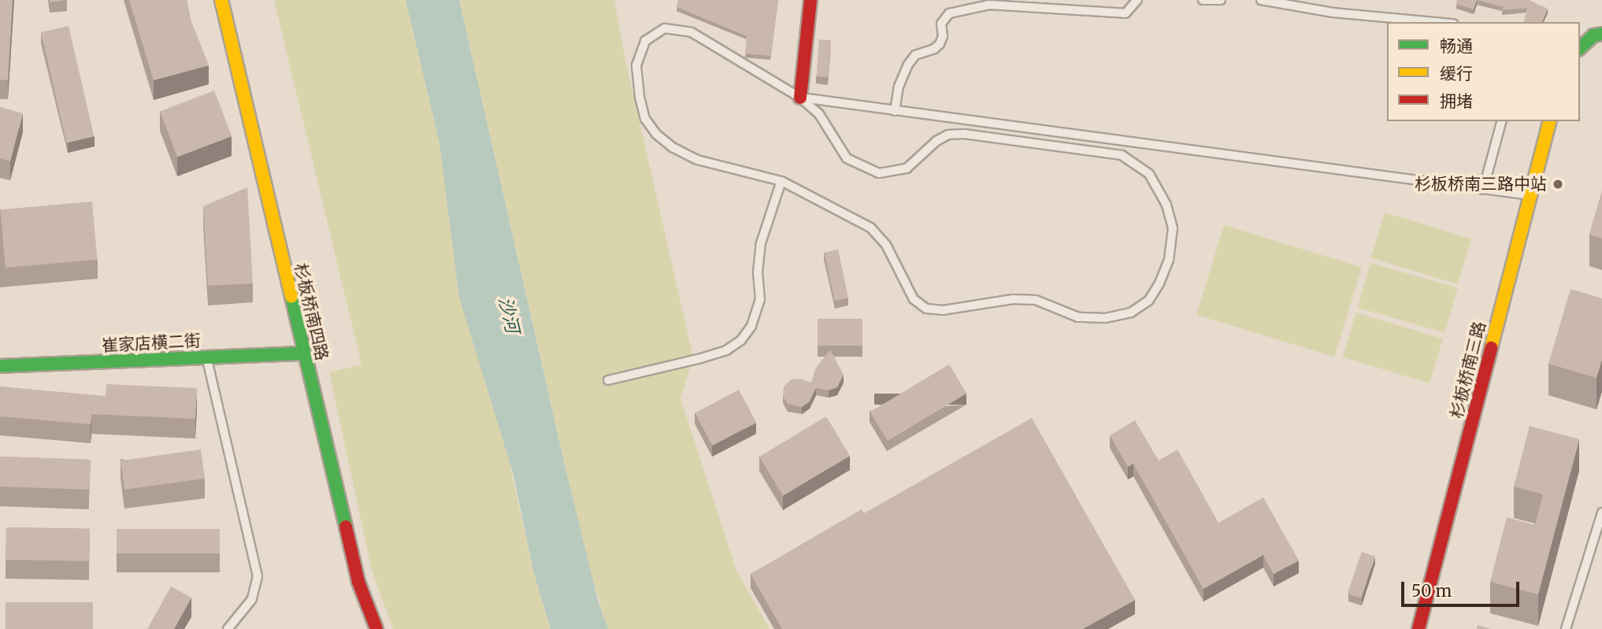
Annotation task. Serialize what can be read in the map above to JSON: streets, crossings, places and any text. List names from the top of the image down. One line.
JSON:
{"streets":{"street":["杉板桥南四路","崔家店横二街","杉板桥南三路"]},"crossings":[["杉板桥南四路","崔家店横二街"]],"water":["沙河"],"places":["杉板桥南三路中站"],"legend":["畅通","缓行","拥堵"],"scale_bar":"50 m"}
